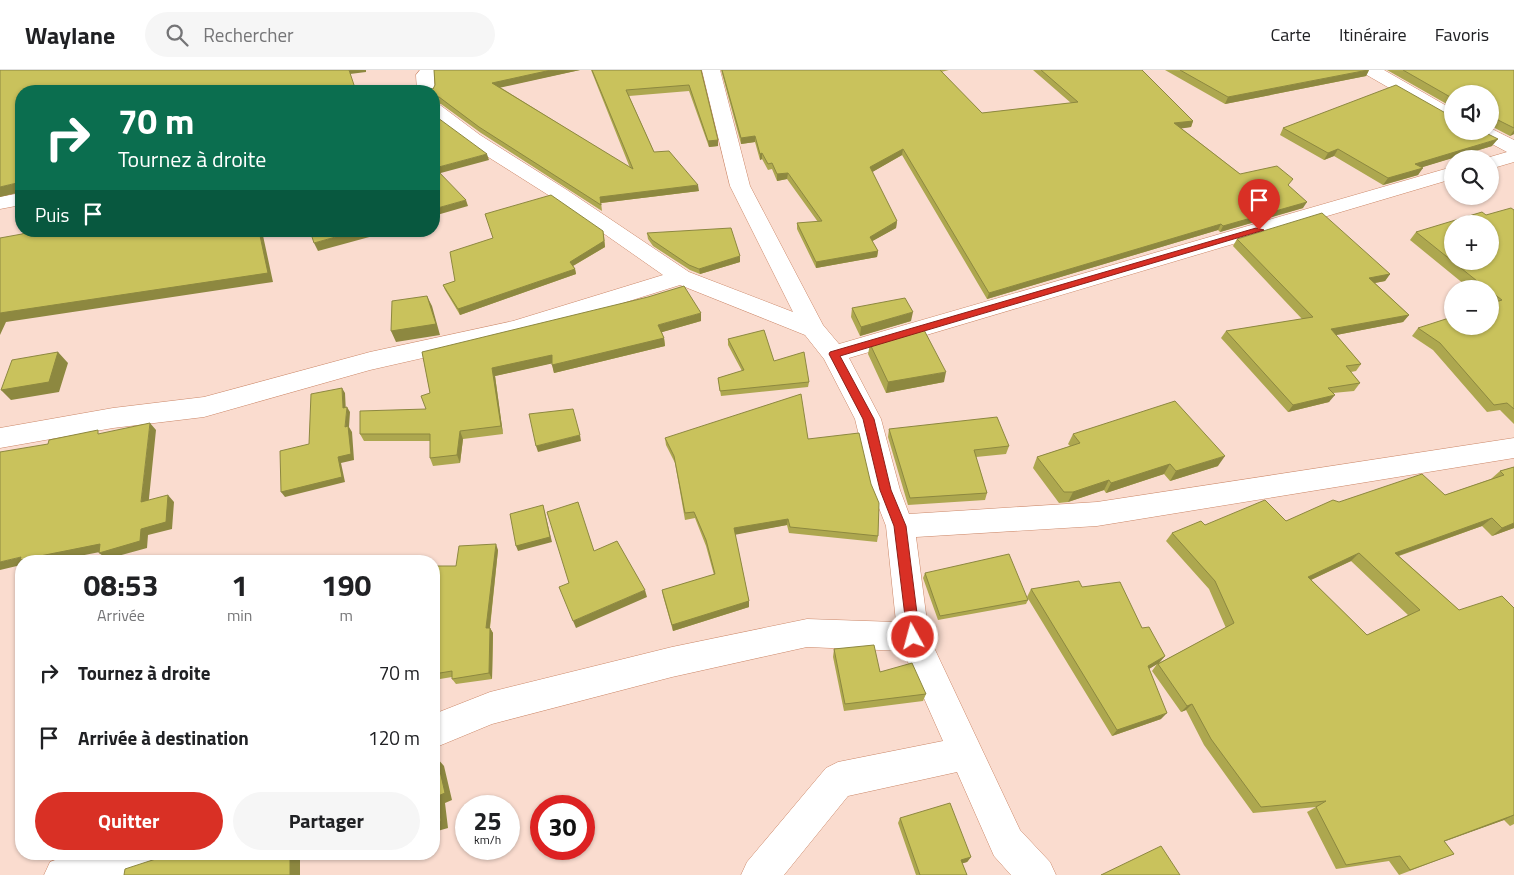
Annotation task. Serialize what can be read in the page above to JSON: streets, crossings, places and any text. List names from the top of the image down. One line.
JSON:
{"page":{"header":"Waylane","search":"Rechercher","nav":["Carte","Itinéraire","Favoris"],"map_buttons":["+","−"],"turn":["70 m","Tournez à droite"],"then":"Puis","eta":["08:53","Arrivée","1","min","190","m"],"list":[{"name":"Tournez à droite","value":"70 m"},{"name":"Arrivée à destination","value":"120 m"}],"buttons":["Quitter","Partager"],"speed":"25 km/h","limit":"30"}}
